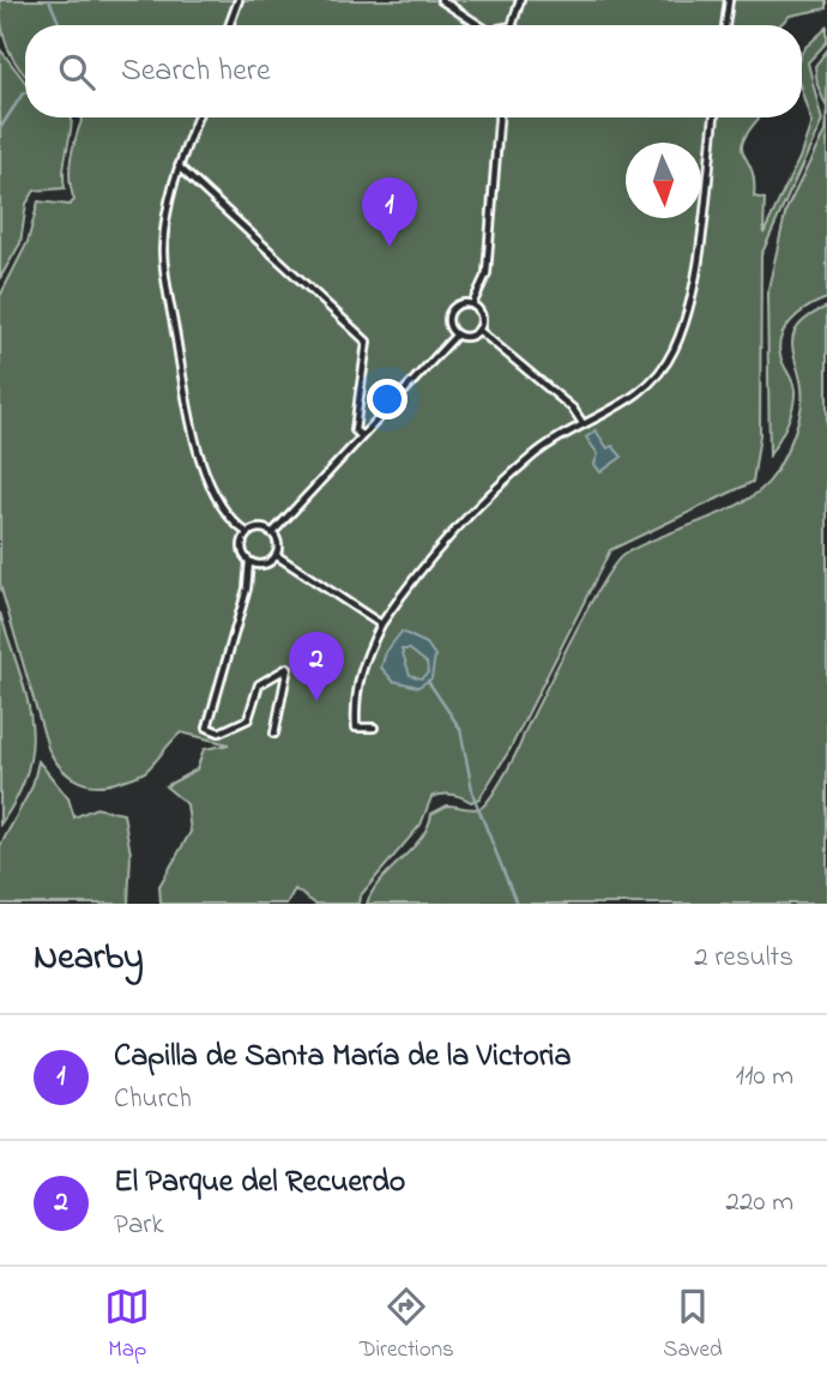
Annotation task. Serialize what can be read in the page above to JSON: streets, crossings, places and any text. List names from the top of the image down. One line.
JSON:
{"north":"bottom","page":{"search":"Search here","pins":["1","2"],"heading":["Nearby","2 results"],"list":[{"mark":"1","name":"Capilla de Santa María de la Victoria","note":"Church","value":"110 m"},{"mark":"2","name":"El Parque del Recuerdo","note":"Park","value":"220 m"}],"nav":["Map","Directions","Saved"]}}
